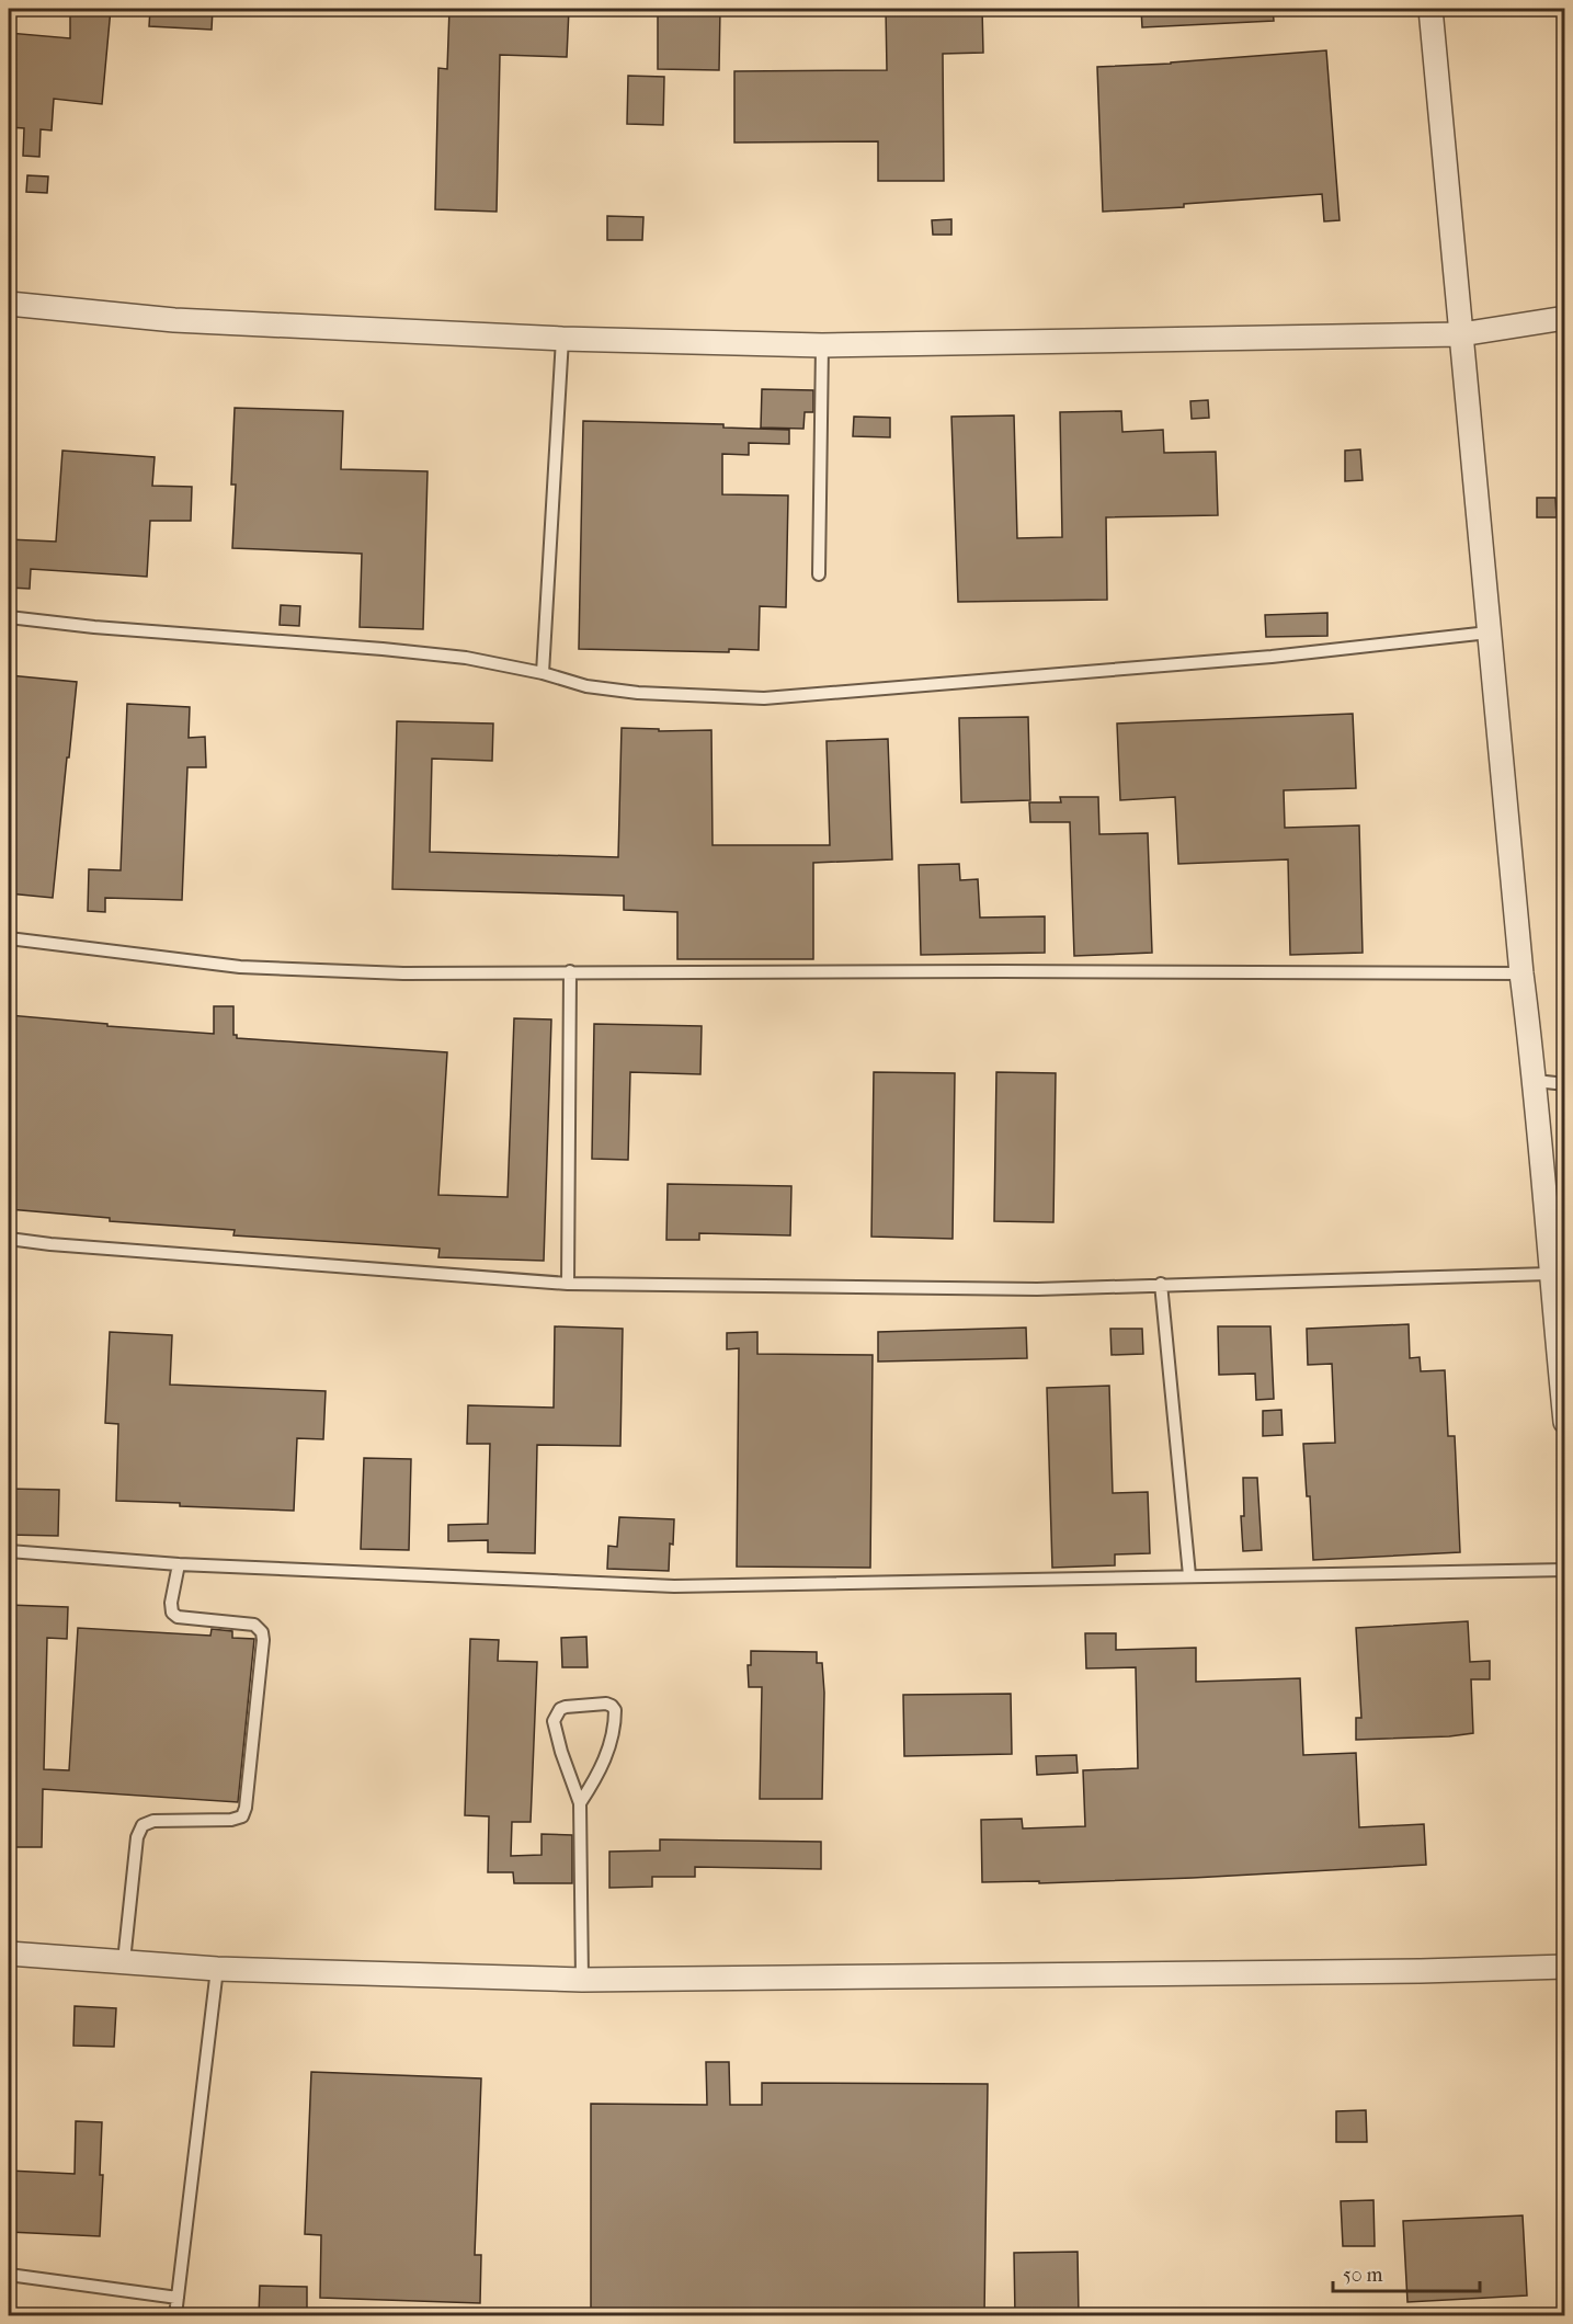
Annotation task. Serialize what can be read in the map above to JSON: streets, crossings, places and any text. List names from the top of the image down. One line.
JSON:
{"scale_bar":"50 m"}
